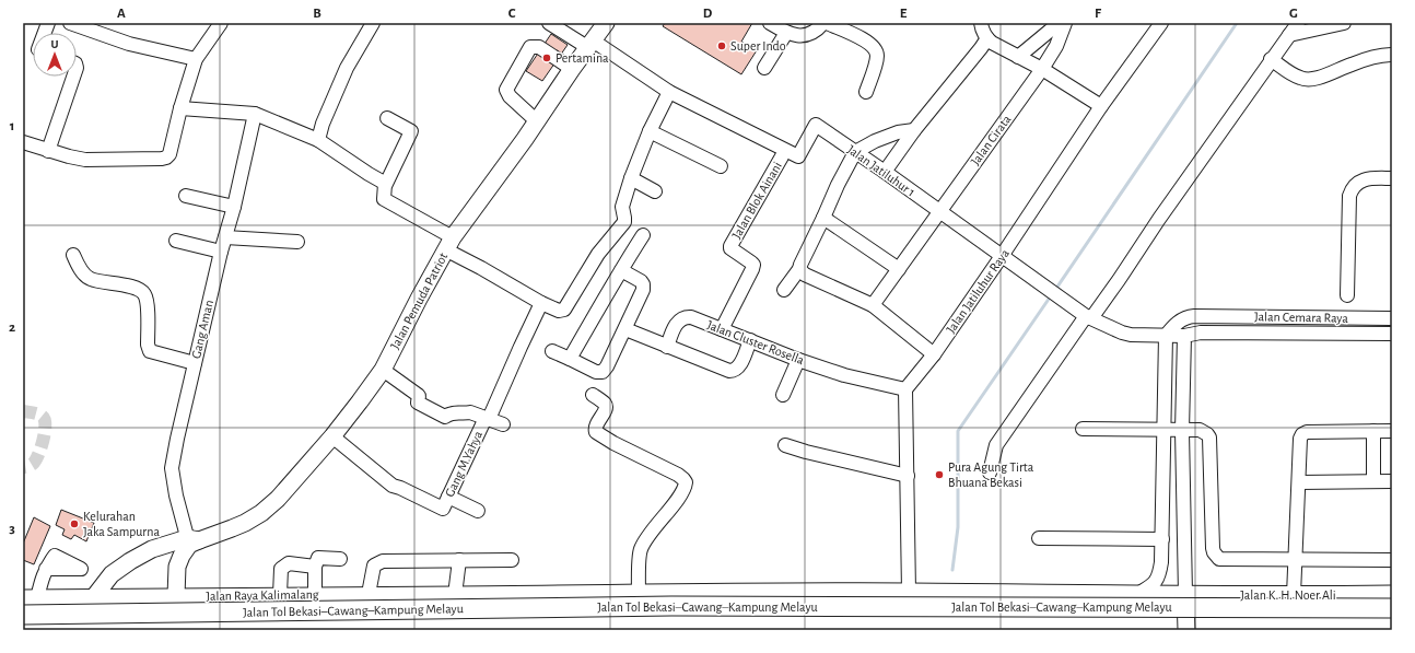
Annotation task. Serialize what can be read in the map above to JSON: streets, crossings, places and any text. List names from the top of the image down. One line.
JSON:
{"streets":{"highway":["Jalan Tol Bekasi–Cawang–Kampung Melayu"],"main road":["Jalan Pemuda Patriot","Jalan Raya Kalimalang","Jalan K. H. Noer Ali"],"street":["Jalan Cirata","Jalan Jatiluhur 1","Jalan Blok Ainani","Jalan Jatiluhur Raya","Jalan Cemara Raya","Gang Aman","Jalan Cluster Rosella","Gang M.Yahya"]},"crossings":[["Jalan Cirata","Jalan Jatiluhur 1"],["Jalan Jatiluhur 1","Jalan Jatiluhur Raya"],["Jalan Jatiluhur 1","Jalan Pemuda Patriot"],["Jalan Jatiluhur 1","Jalan Cemara Raya"],["Jalan Blok Ainani","Jalan Cluster Rosella"],["Jalan Jatiluhur Raya","Jalan Cluster Rosella"],["Jalan Pemuda Patriot","Gang Aman"],["Jalan Pemuda Patriot","Gang M.Yahya"],["Jalan Pemuda Patriot","Jalan Raya Kalimalang"],["Jalan Raya Kalimalang","Jalan K. H. Noer Ali"]],"places":["Super Indo","Pertamina","Pura Agung Tirta Bhuana Bekasi","Kelurahan Jaka Sampurna"],"north":"top","grid":{"columns":["A","B","C","D","E","F","G"],"rows":["1","2","3"]}}
